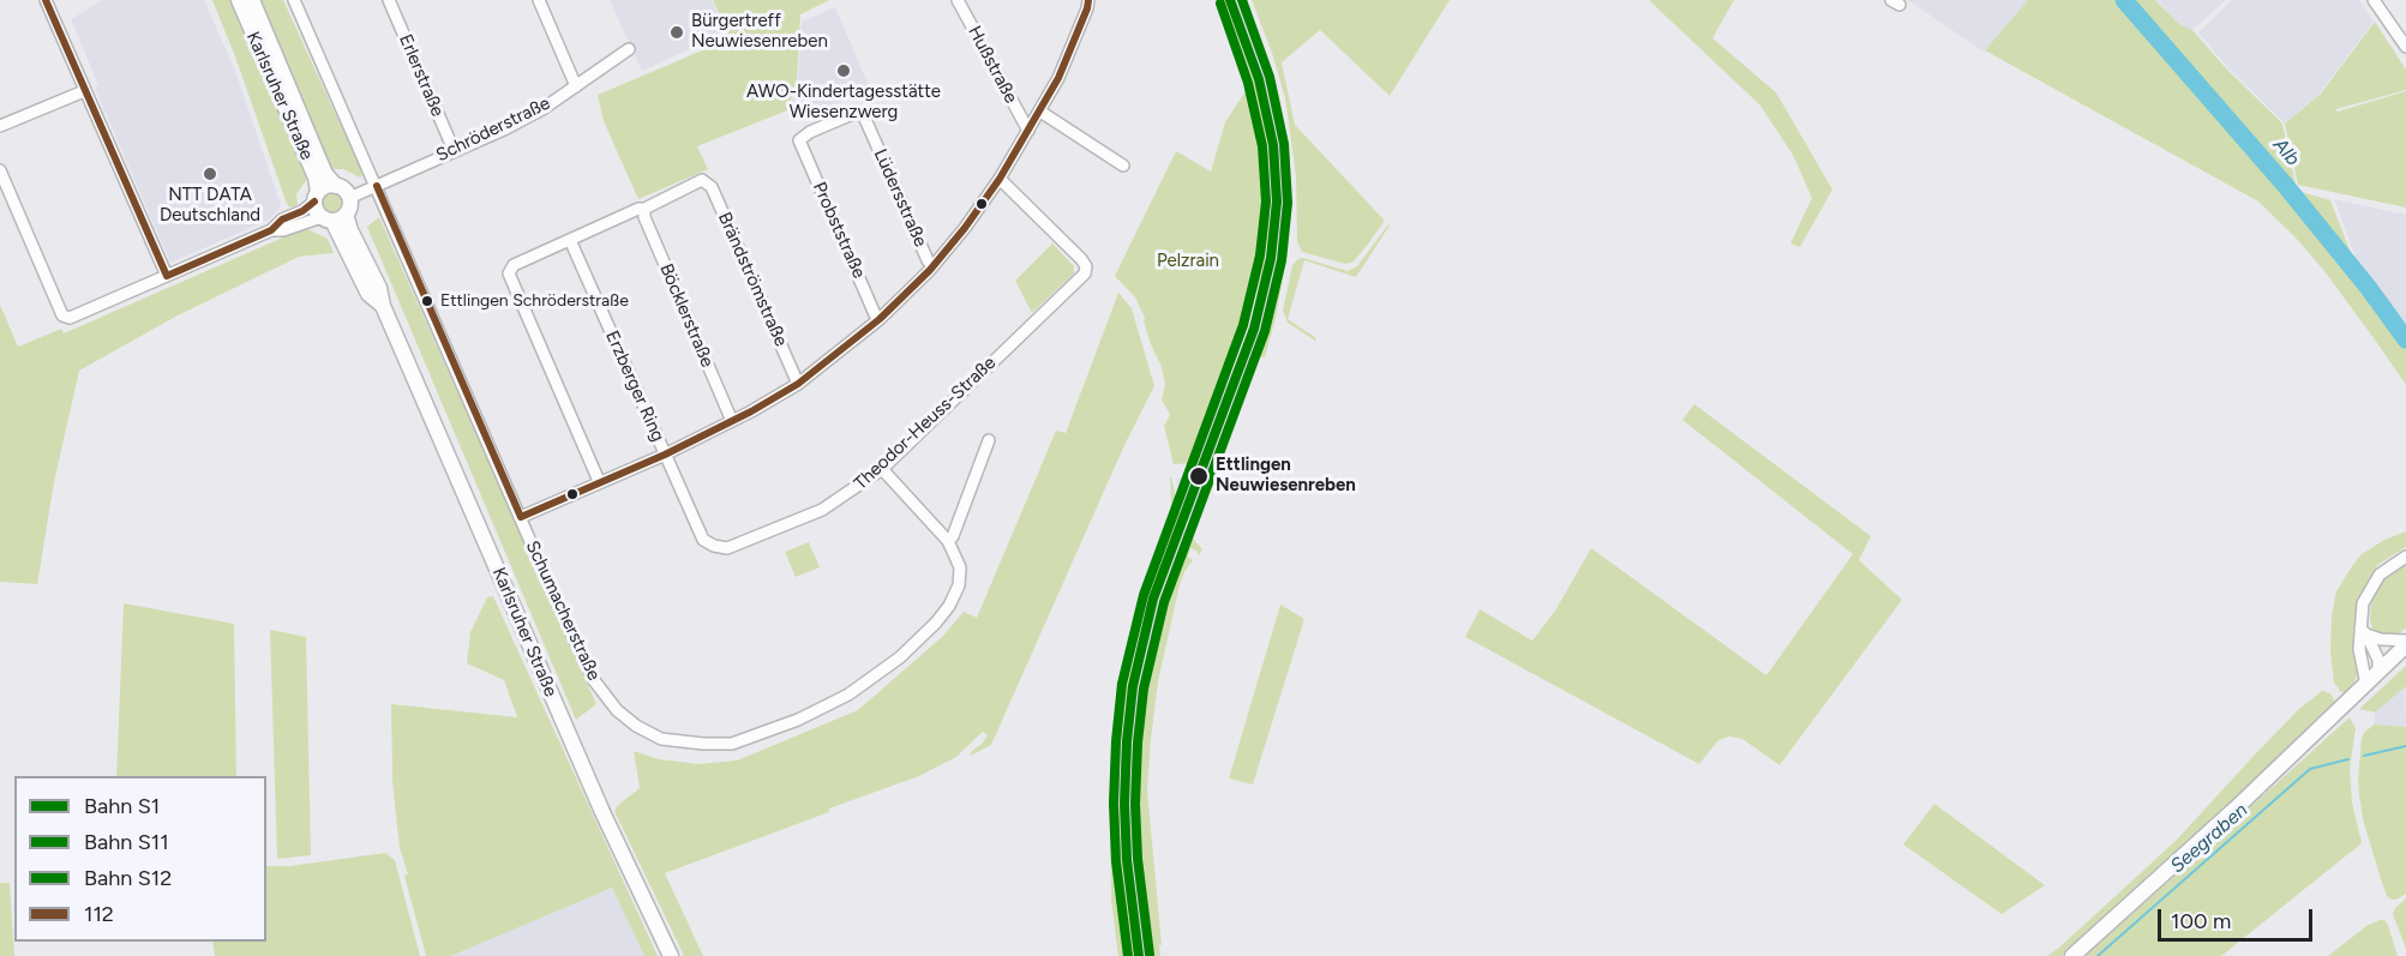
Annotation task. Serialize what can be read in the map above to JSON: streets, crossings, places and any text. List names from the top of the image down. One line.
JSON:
{"streets":{"main road":["Karlsruher Straße"],"street":["Hußstraße","Erlerstraße","Schröderstraße","Lüdersstraße","Probststraße","Brändströmstraße","Böcklerstraße","Erzberger Ring","Theodor-Heuss-Straße","Schumacherstraße"]},"crossings":[["Erlerstraße","Schröderstraße"],["Karlsruher Straße","Schröderstraße"],["Schröderstraße","Schumacherstraße"],["Lüdersstraße","Probststraße"],["Brändströmstraße","Böcklerstraße"],["Erzberger Ring","Theodor-Heuss-Straße"],["Theodor-Heuss-Straße","Schumacherstraße"]],"water":["Alb","Seegraben"],"parks":["Pelzrain"],"places":["Bürgertreff Neuwiesenreben","AWO-Kindertagesstätte Wiesenzwerg","NTT DATA Deutschland","Ettlingen Schröderstraße","Ettlingen Neuwiesenreben"],"lines":["rail line S1","rail line S11","transit line 112","rail line S12"],"legend":["Bahn S1","Bahn S11","Bahn S12","112"],"scale_bar":"100 m"}
